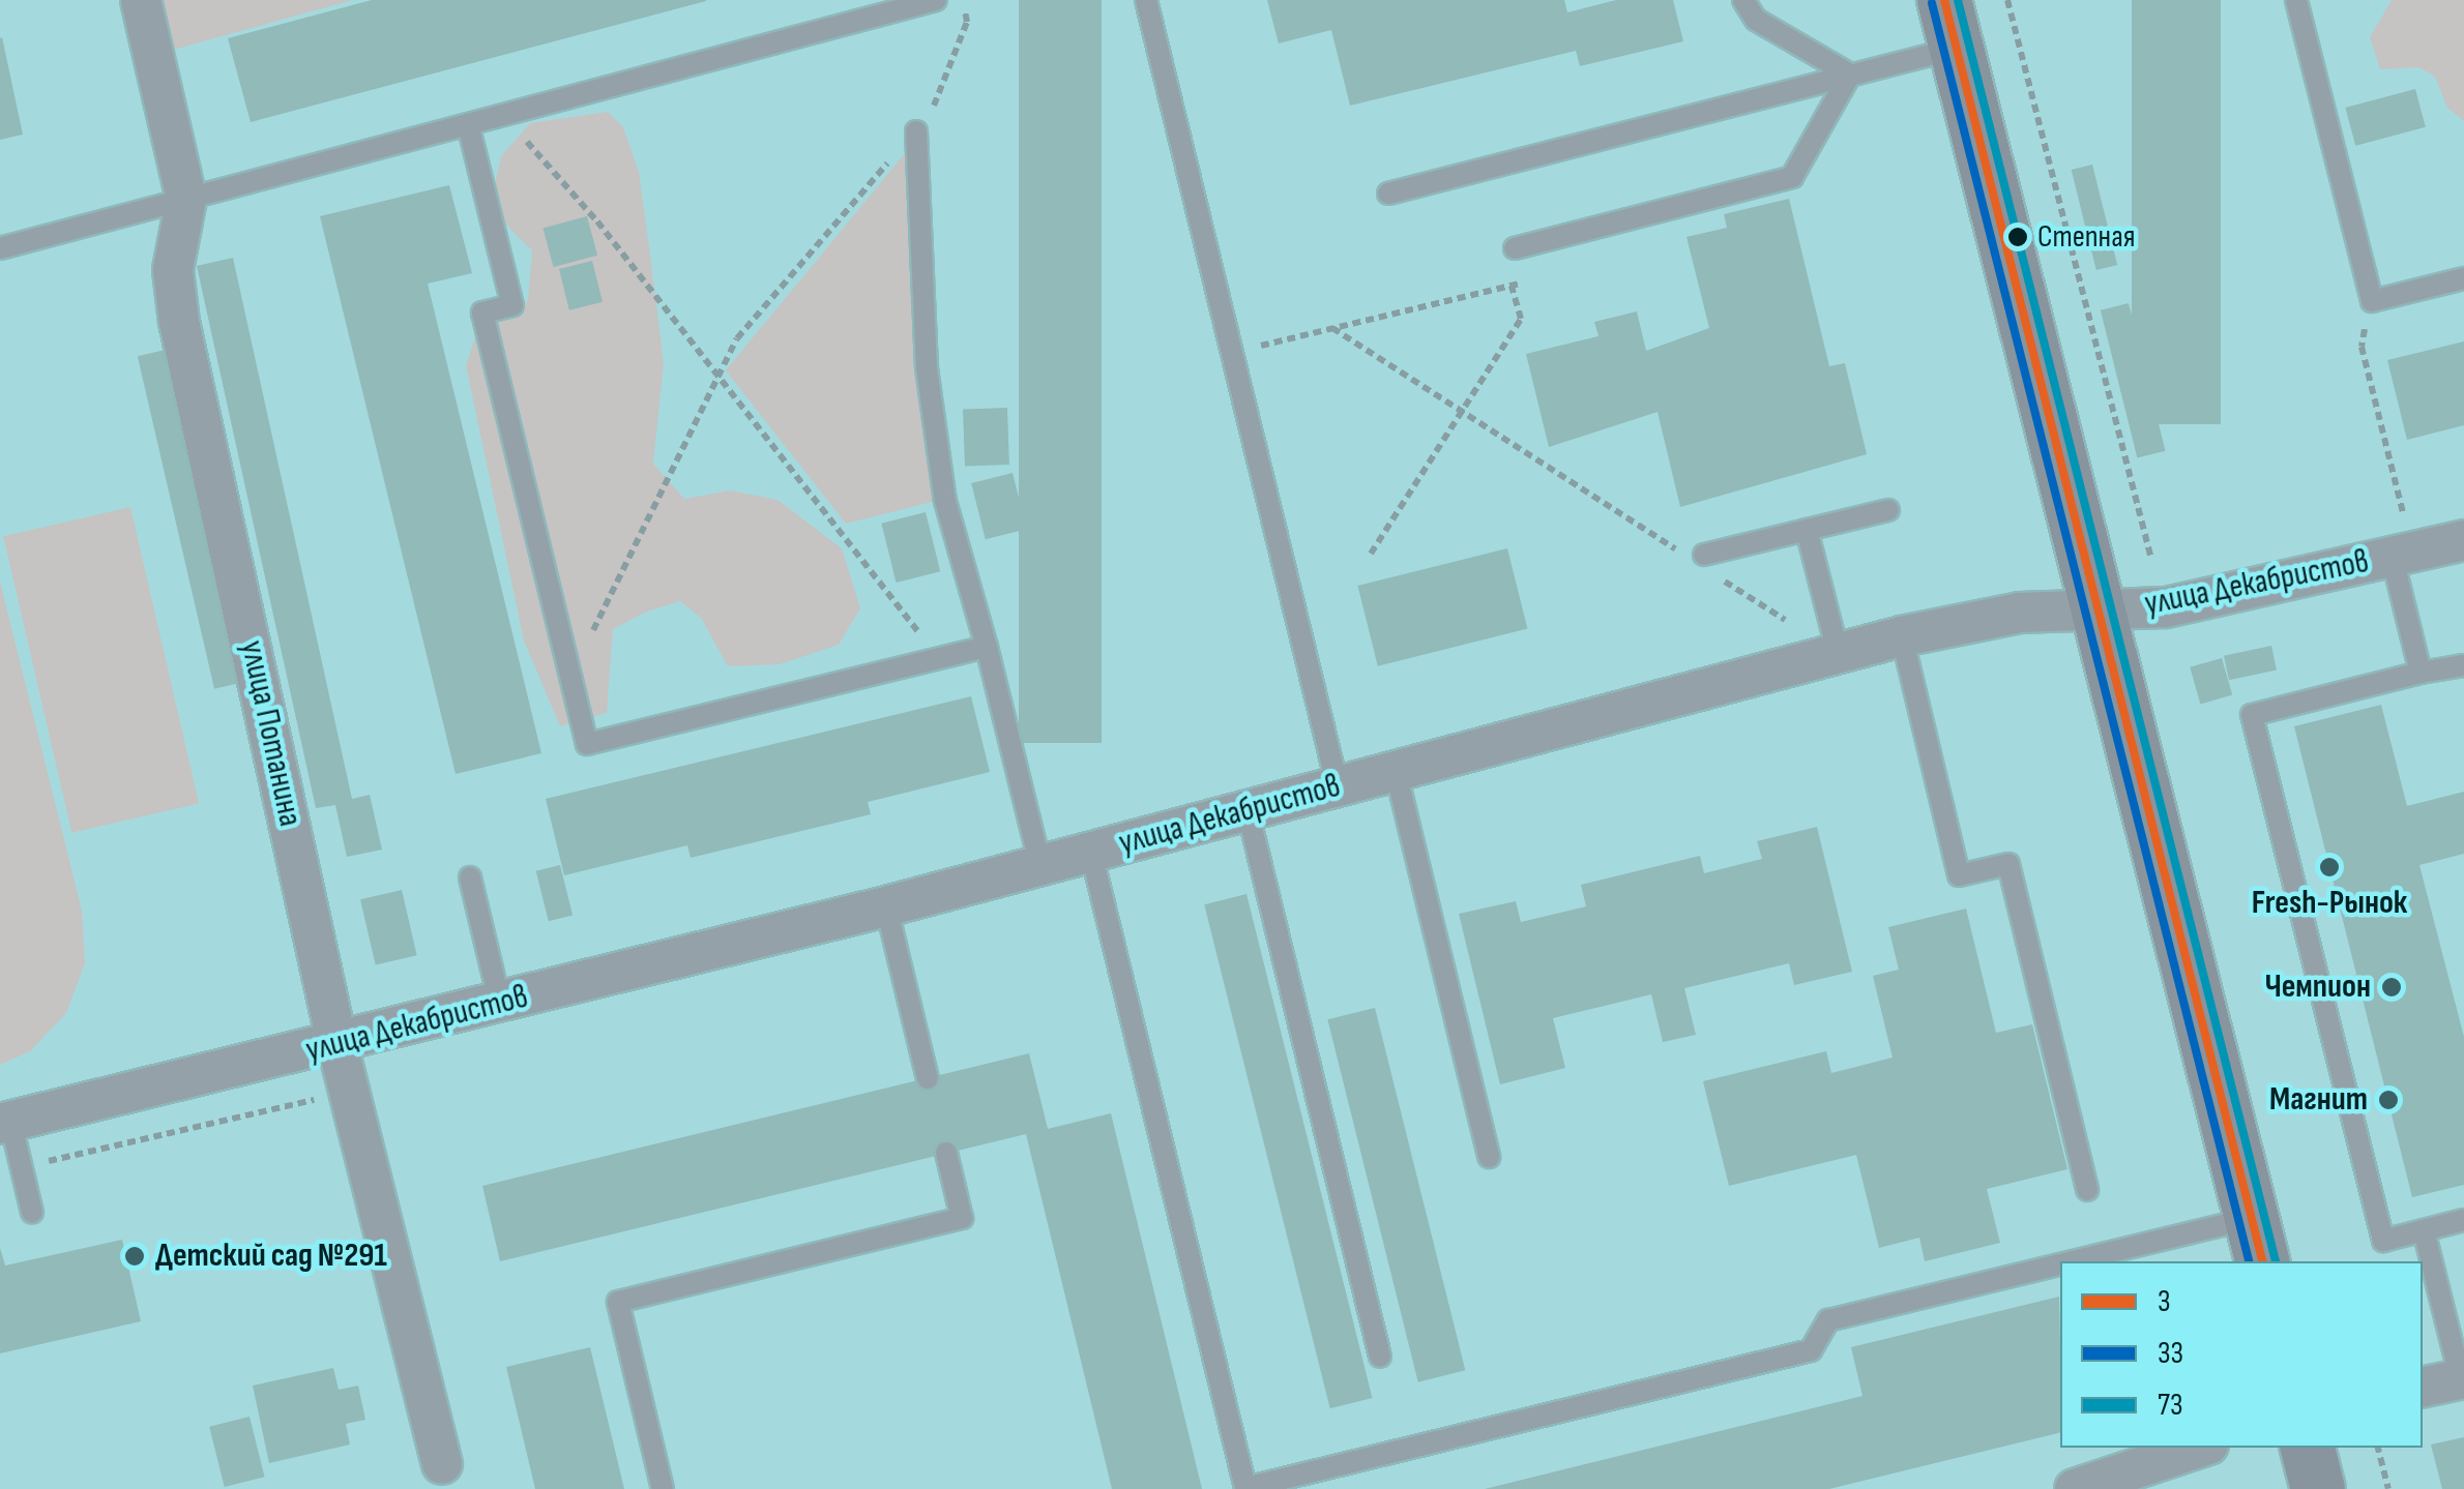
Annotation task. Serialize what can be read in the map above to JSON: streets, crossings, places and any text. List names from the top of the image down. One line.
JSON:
{"streets":{"street":["улица Декабристов","улица Потанина"]},"crossings":[["улица Декабристов","улица Потанина"]],"places":["Степная","Fresh-Рынок","Чемпион","Магнит","Детский сад №291"],"lines":["transit line 3","transit line 73","transit line 33"],"legend":["3","33","73"]}
